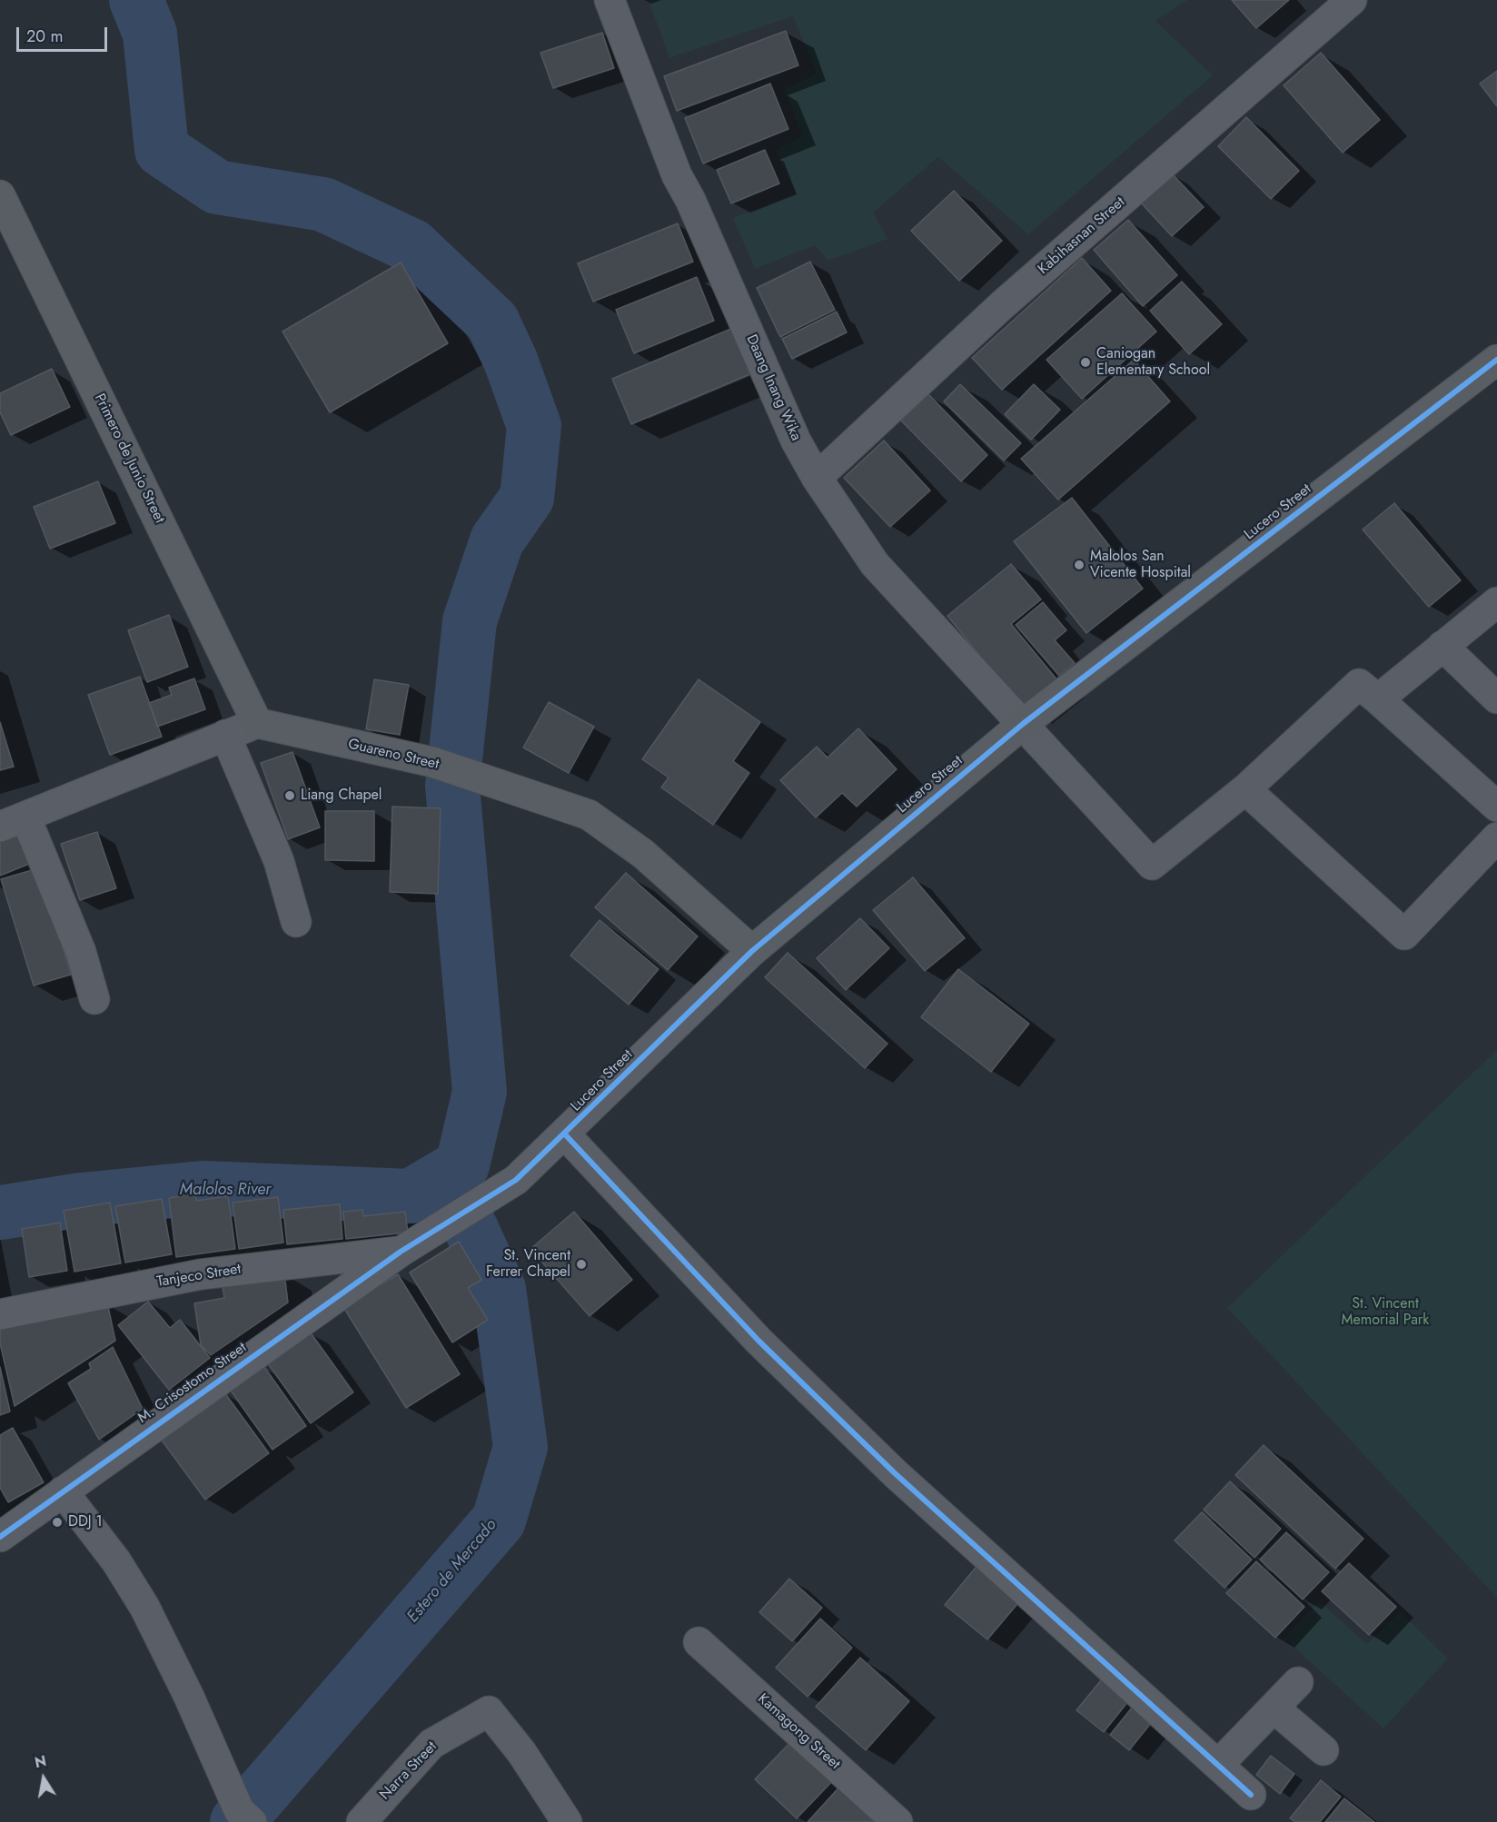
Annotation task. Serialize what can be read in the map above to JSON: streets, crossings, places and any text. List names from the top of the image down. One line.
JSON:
{"streets":{"street":["Kabihasnan Street","Daang Inang Wika","Primero de Junio Street","Lucero Street","Guareno Street","Tanjeco Street","M. Crisostomo Street","Kamagong Street","Narra Street"]},"crossings":[["Kabihasnan Street","Daang Inang Wika"],["Daang Inang Wika","Lucero Street"],["Primero de Junio Street","Guareno Street"],["Lucero Street","Guareno Street"],["Lucero Street","Tanjeco Street"],["Lucero Street","M. Crisostomo Street"],["Tanjeco Street","M. Crisostomo Street"]],"water":["Malolos River","Estero de Mercado"],"parks":["St. Vincent Memorial Park"],"places":["Caniogan Elementary School","Malolos San Vicente Hospital","Liang Chapel","St. Vincent Ferrer Chapel","DDJ 1"],"scale_bar":"20 m","north":"top"}
